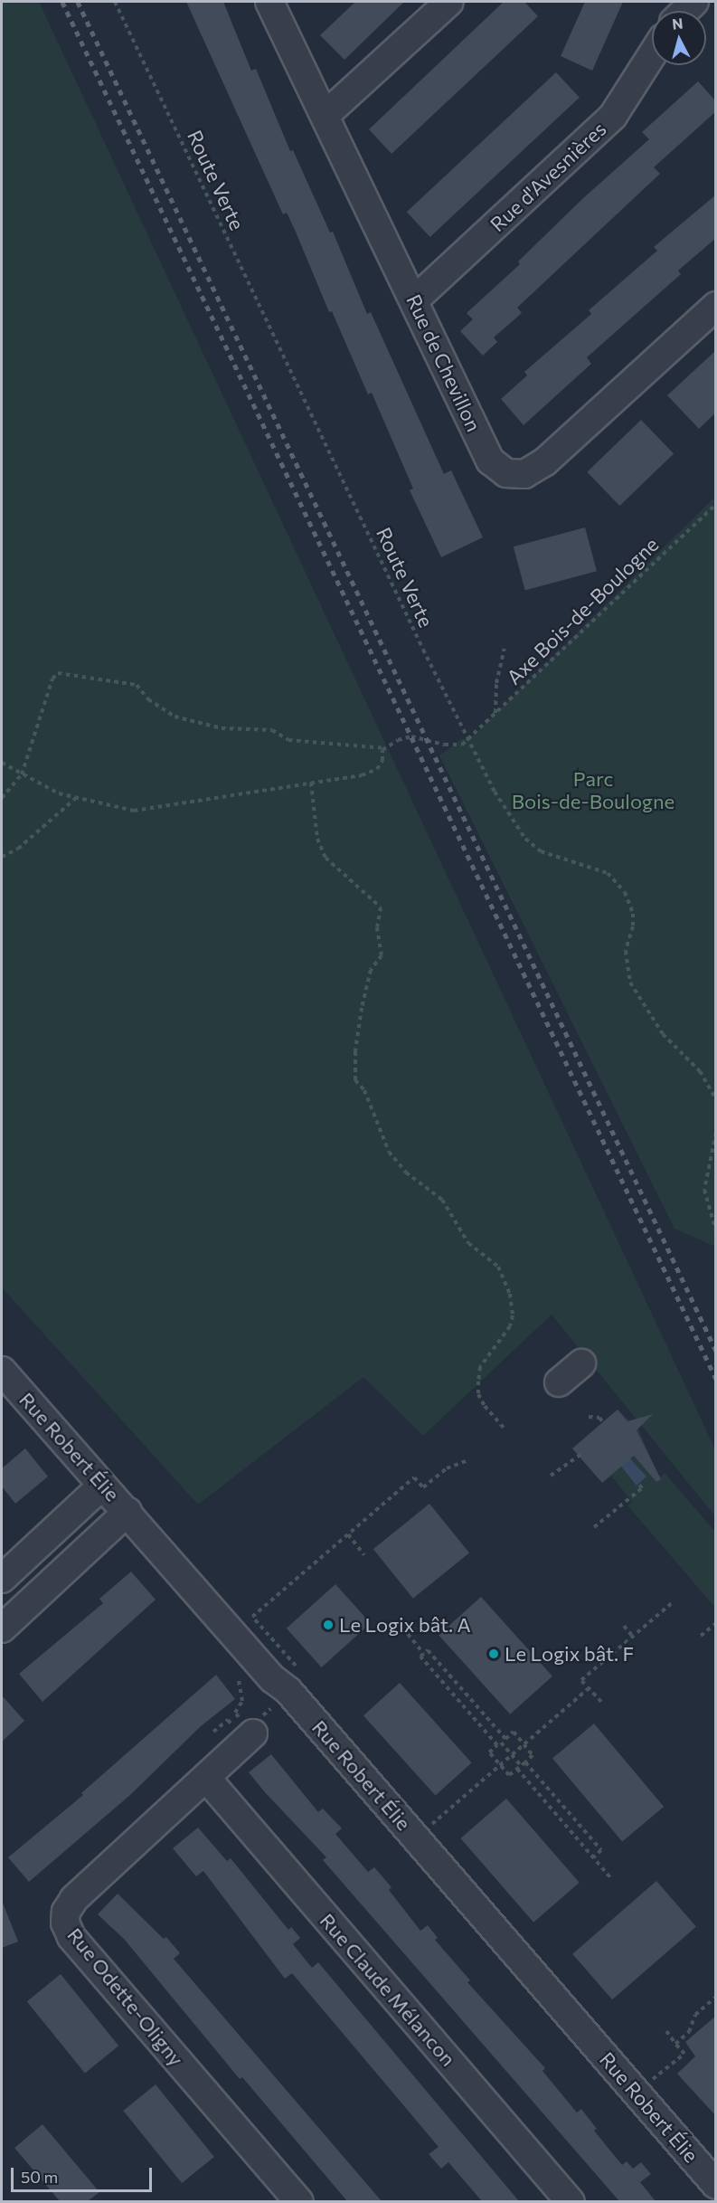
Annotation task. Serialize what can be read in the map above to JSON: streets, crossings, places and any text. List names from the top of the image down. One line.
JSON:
{"streets":{"street":["Rue d'Avesnières","Rue de Chevillon","Rue Robert Élie","Rue Claude Mélancon","Rue Odette-Oligny"],"path":["Route Verte","Axe Bois-de-Boulogne"]},"crossings":[["Rue d'Avesnières","Rue de Chevillon"],["Route Verte","Axe Bois-de-Boulogne"],["Rue Claude Mélancon","Rue Odette-Oligny"]],"parks":["Parc Bois-de-Boulogne"],"places":["Le Logix bât. A","Le Logix bât. F"],"scale_bar":"50 m","north":"top"}
